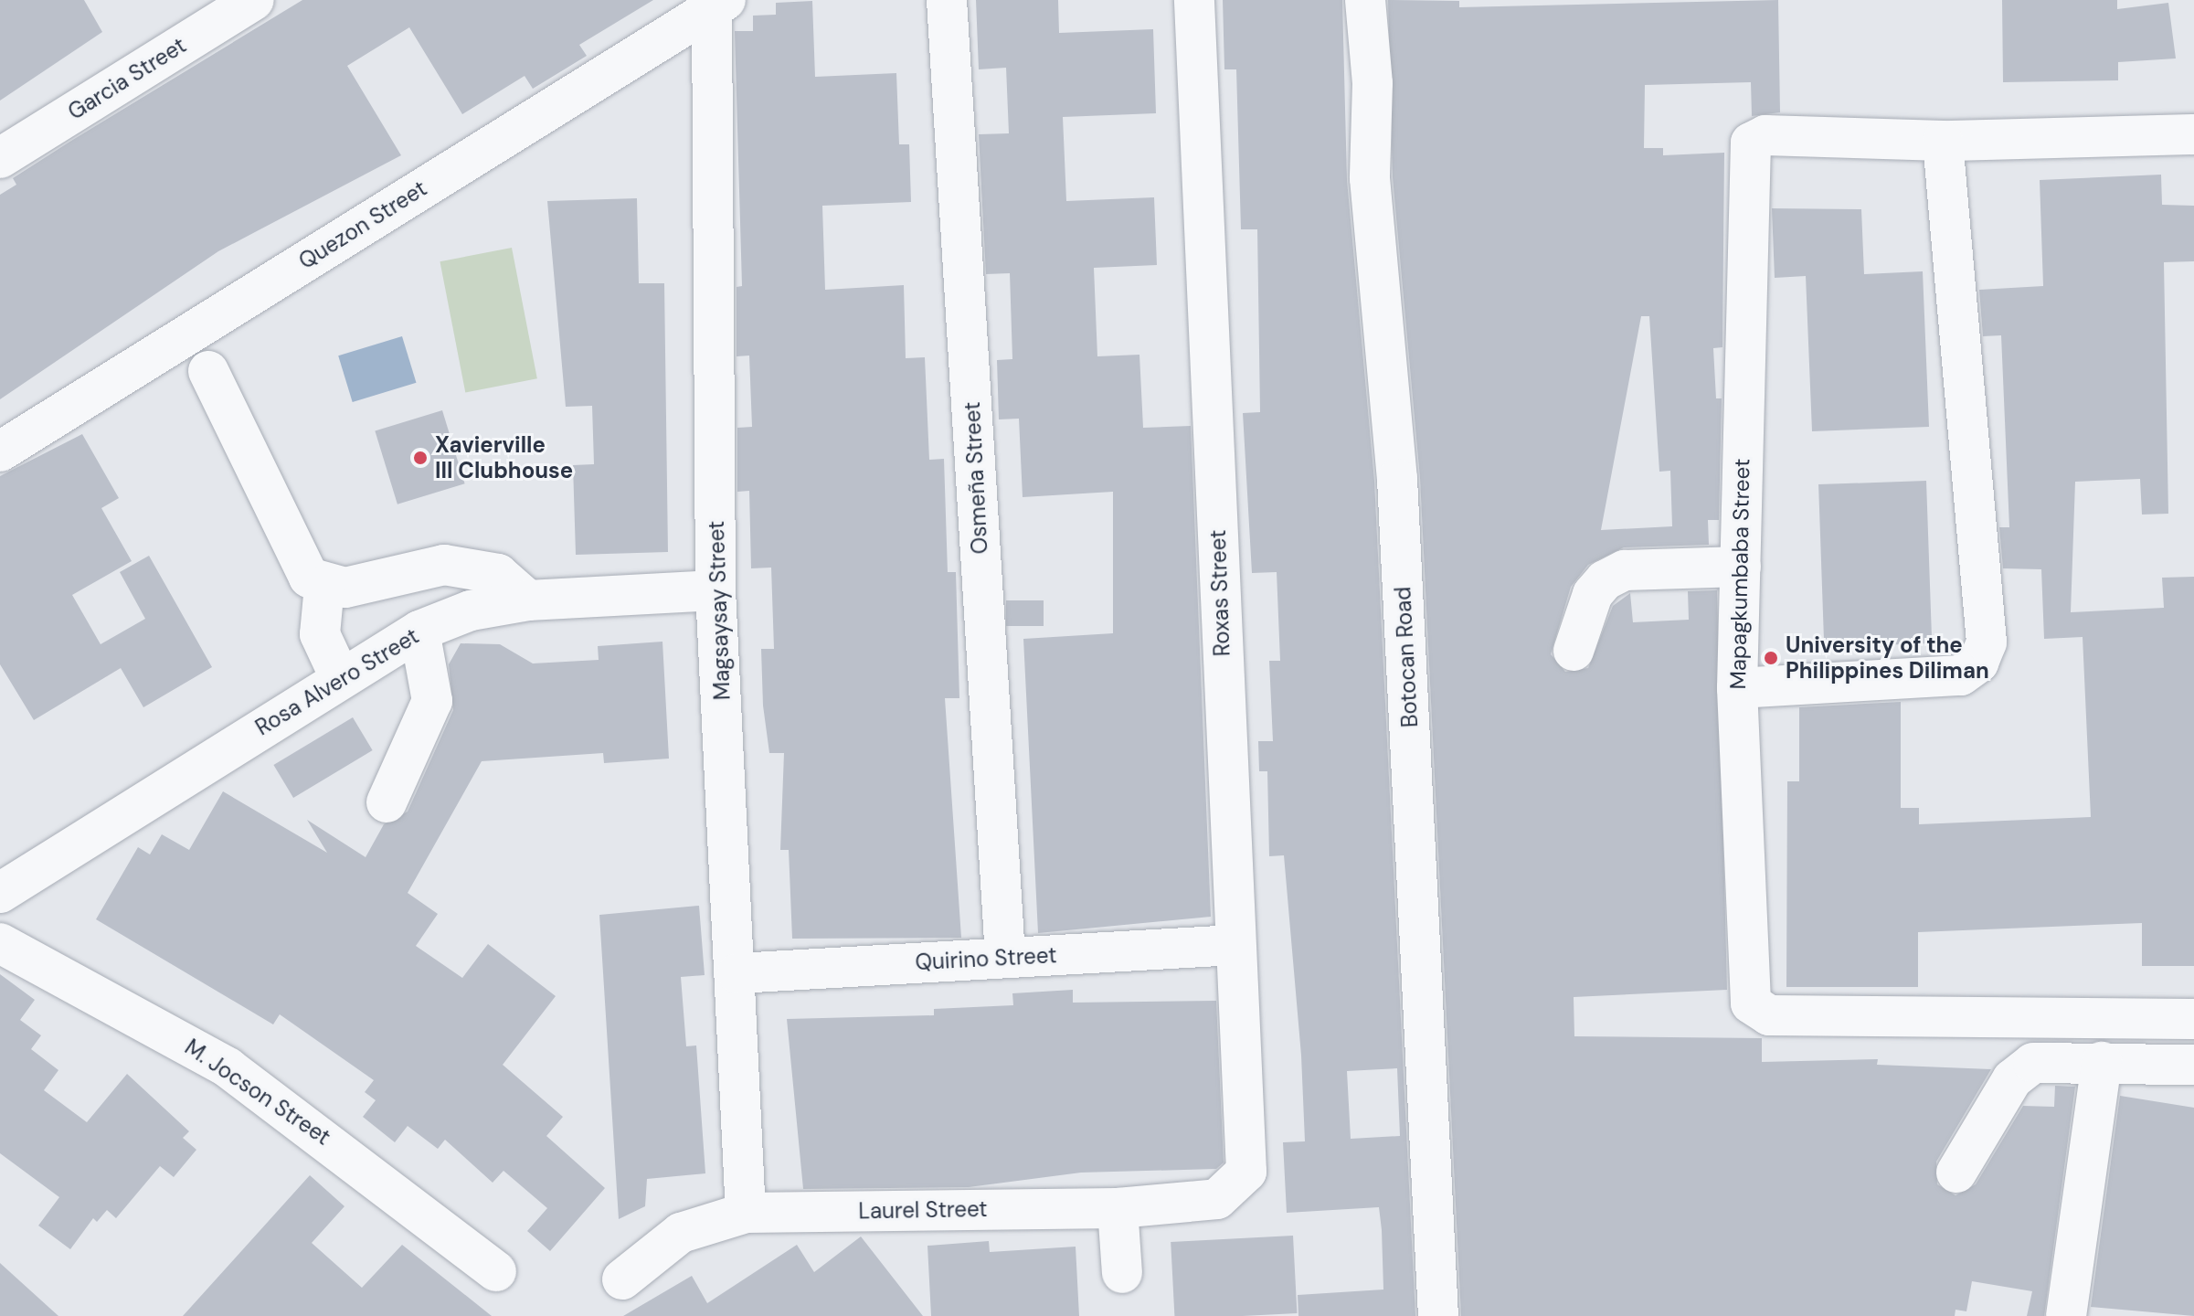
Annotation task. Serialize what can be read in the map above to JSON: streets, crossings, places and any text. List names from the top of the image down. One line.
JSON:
{"streets":{"street":["Garcia Street","Quezon Street","Osmeña Street","Mapagkumbaba Street","Roxas Street","Magsaysay Street","Botocan Road","Rosa Alvero Street","Quirino Street","M. Jocson Street","Laurel Street"]},"crossings":[["Quezon Street","Magsaysay Street"],["Osmeña Street","Quirino Street"],["Roxas Street","Quirino Street"],["Roxas Street","Laurel Street"],["Magsaysay Street","Rosa Alvero Street"],["Magsaysay Street","Quirino Street"],["Magsaysay Street","Laurel Street"]],"places":["Xavierville III Clubhouse","University of the Philippines Diliman"]}
